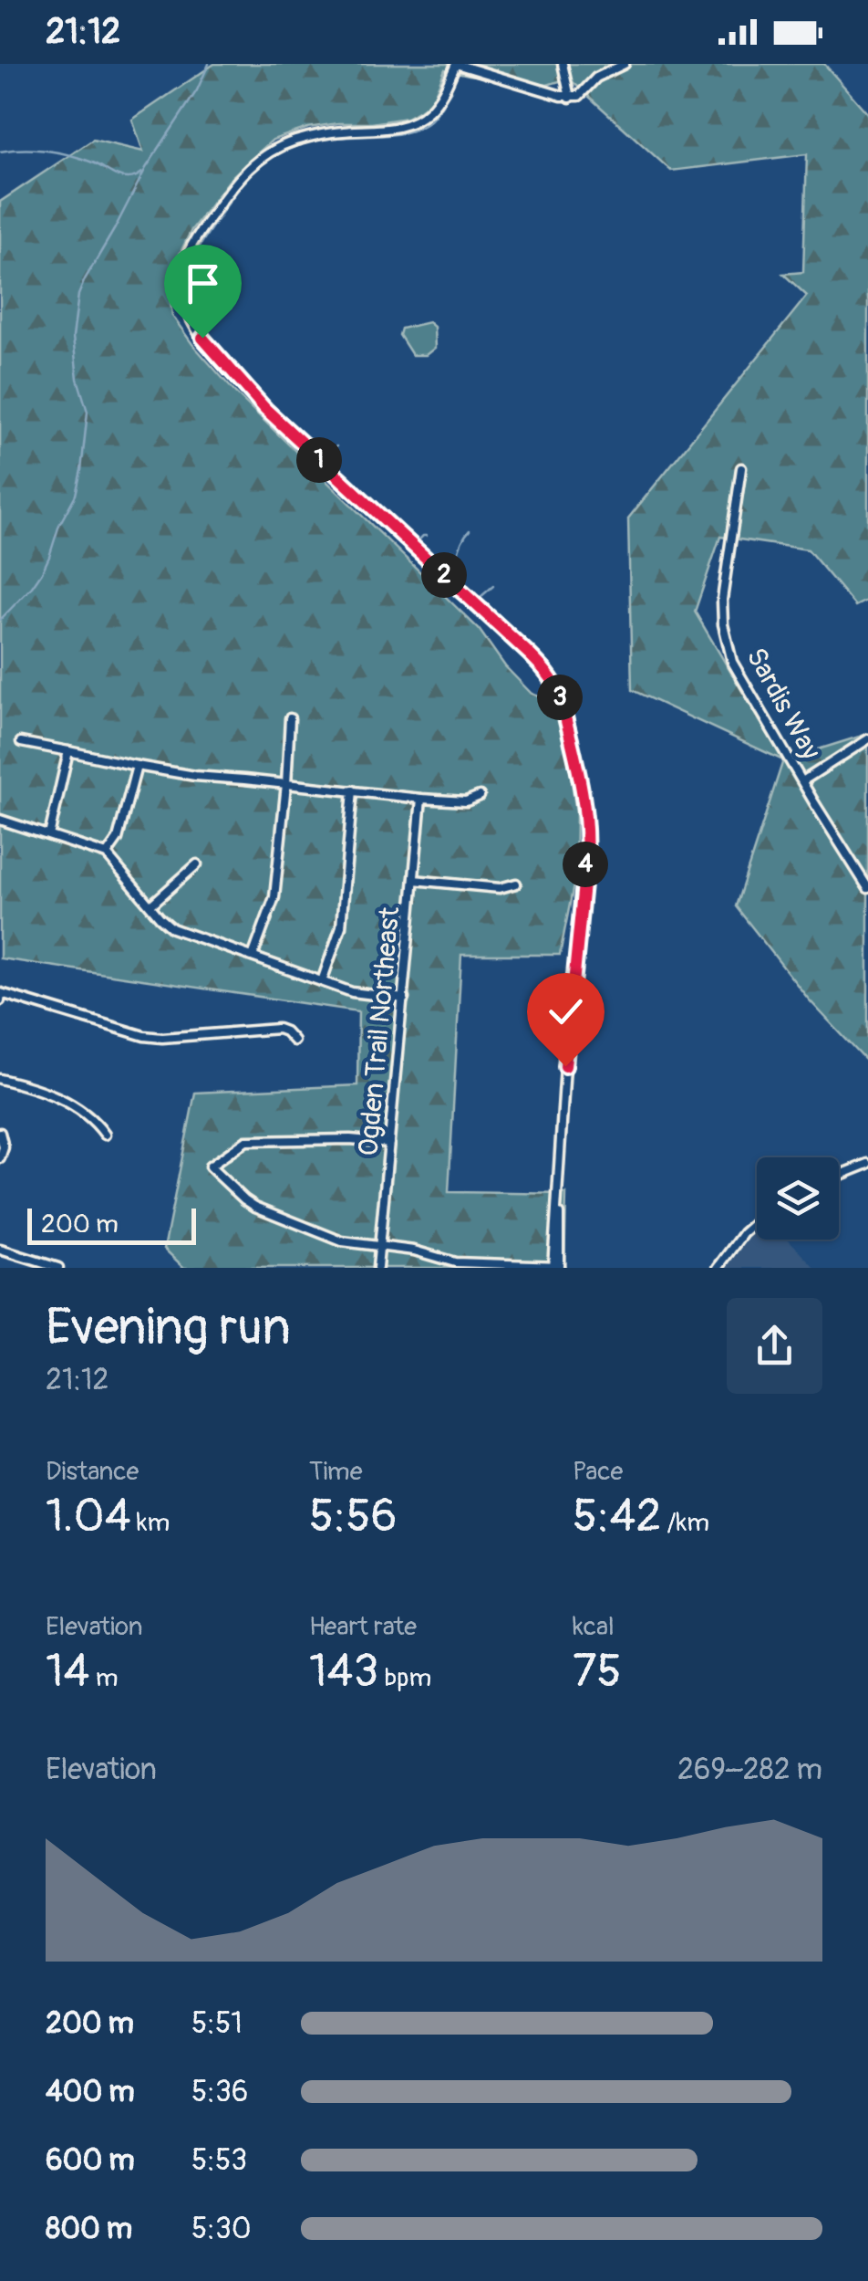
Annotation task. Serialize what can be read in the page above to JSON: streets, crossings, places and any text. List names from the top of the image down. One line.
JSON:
{"streets":{"street":["Sardis Way","Ogden Trail Northeast"]},"scale_bar":"200 m","page":{"status":"21:12","pins":["1","2","3","4"],"scale":"200 m","heading":["Evening run","21:12"],"stats":[["Distance","1.04 km"],["Time","5:56"],["Pace","5:42 /km"],["Elevation","14 m"],["Heart rate","143 bpm"],["kcal","75"]],"chart":["Elevation","269–282 m"],"list":[{"name":"200 m","note":"5:51"},{"name":"400 m","note":"5:36"},{"name":"600 m","note":"5:53"},{"name":"800 m","note":"5:30"}]}}
